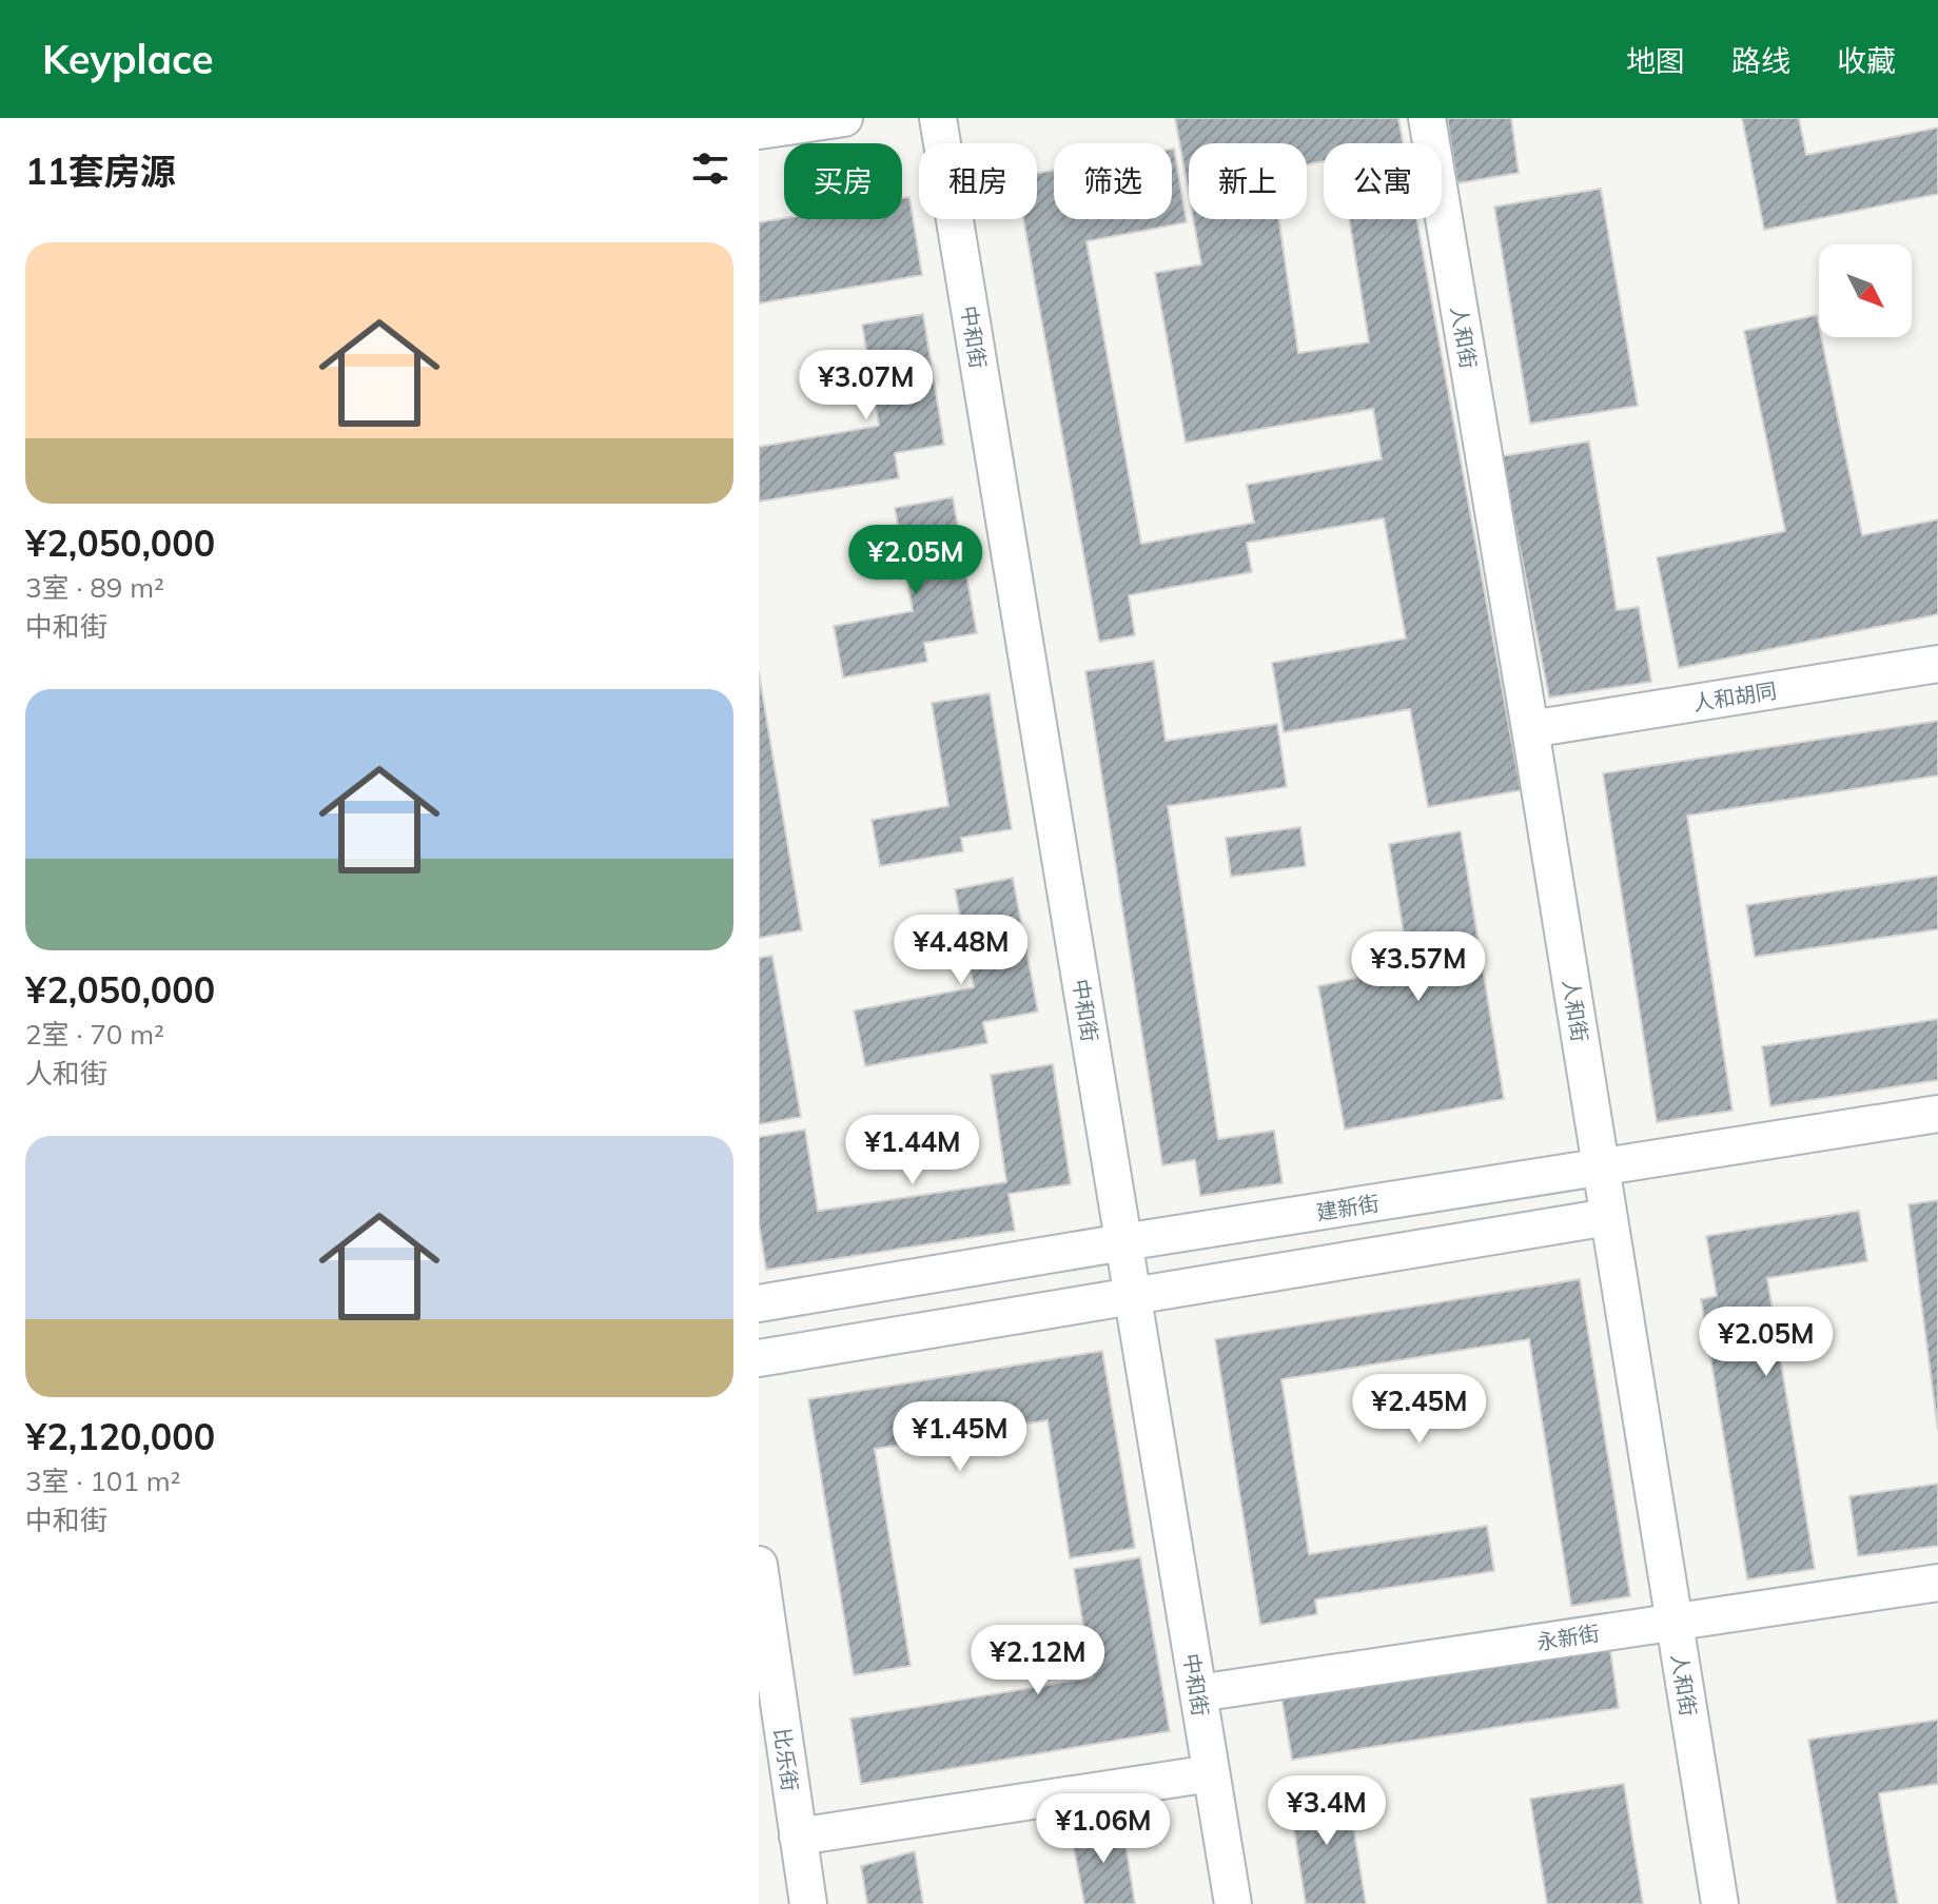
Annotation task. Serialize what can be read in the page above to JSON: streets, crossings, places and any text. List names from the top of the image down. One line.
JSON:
{"streets":{"street":["中和街","人和街","人和胡同","建新街","永新街","比乐街"]},"crossings":[["中和街","建新街"],["中和街","永新街"],["人和街","人和胡同"],["人和街","建新街"],["人和街","永新街"]],"north":"bottom right","page":{"header":"Keyplace","nav":["地图","路线","收藏"],"heading":"11套房源","chip":["买房","租房","筛选","新上","公寓"],"list":[{"name":"¥2,050,000","note":"3室 · 89 m² · 中和街"},{"name":"¥2,050,000","note":"2室 · 70 m² · 人和街"},{"name":"¥2,120,000","note":"3室 · 101 m² · 中和街"}],"price":["¥3.07M","¥2.05M","¥4.48M","¥3.57M","¥1.44M","¥2.05M","¥2.45M","¥1.45M","¥2.12M","¥3.4M","¥1.06M"]}}
